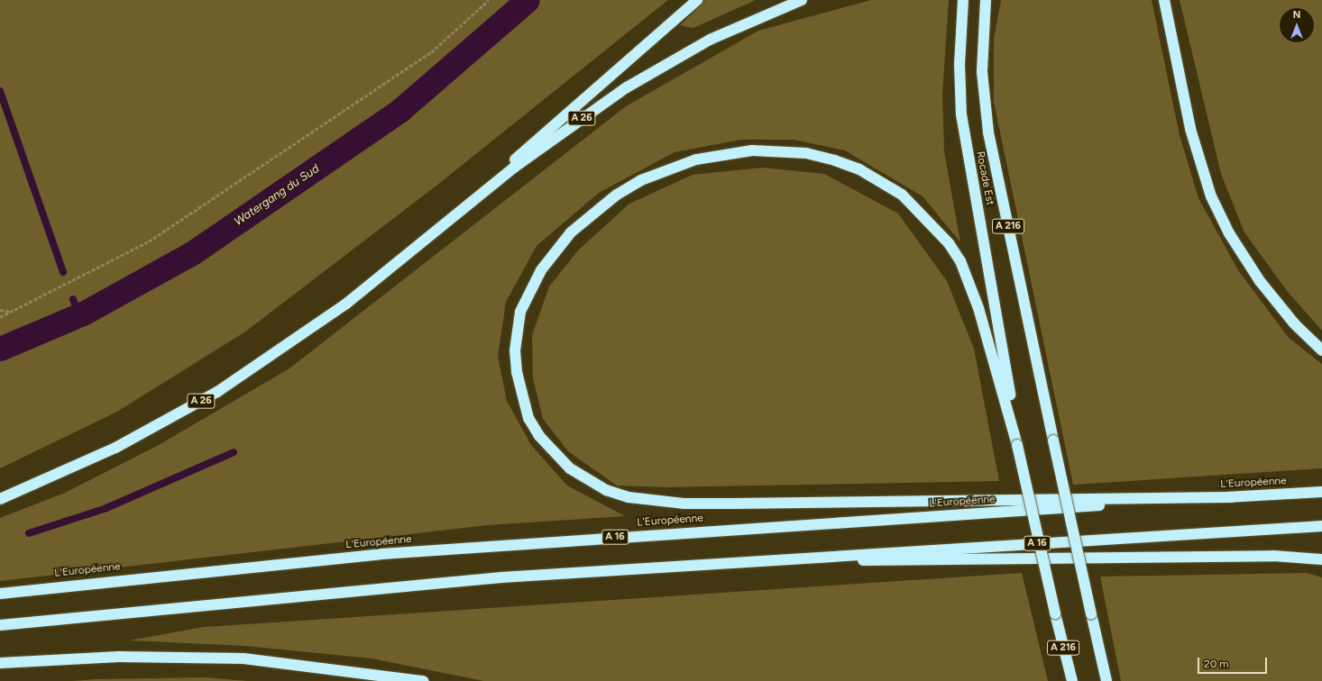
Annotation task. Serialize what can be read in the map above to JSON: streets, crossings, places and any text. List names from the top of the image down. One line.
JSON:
{"streets":{"highway":["A 26","Rocade Est","A 216","L'Européenne","A 16"]},"crossings":[["Rocade Est","A 216"]],"water":["Watergang du Sud"],"scale_bar":"20 m","north":"top"}
